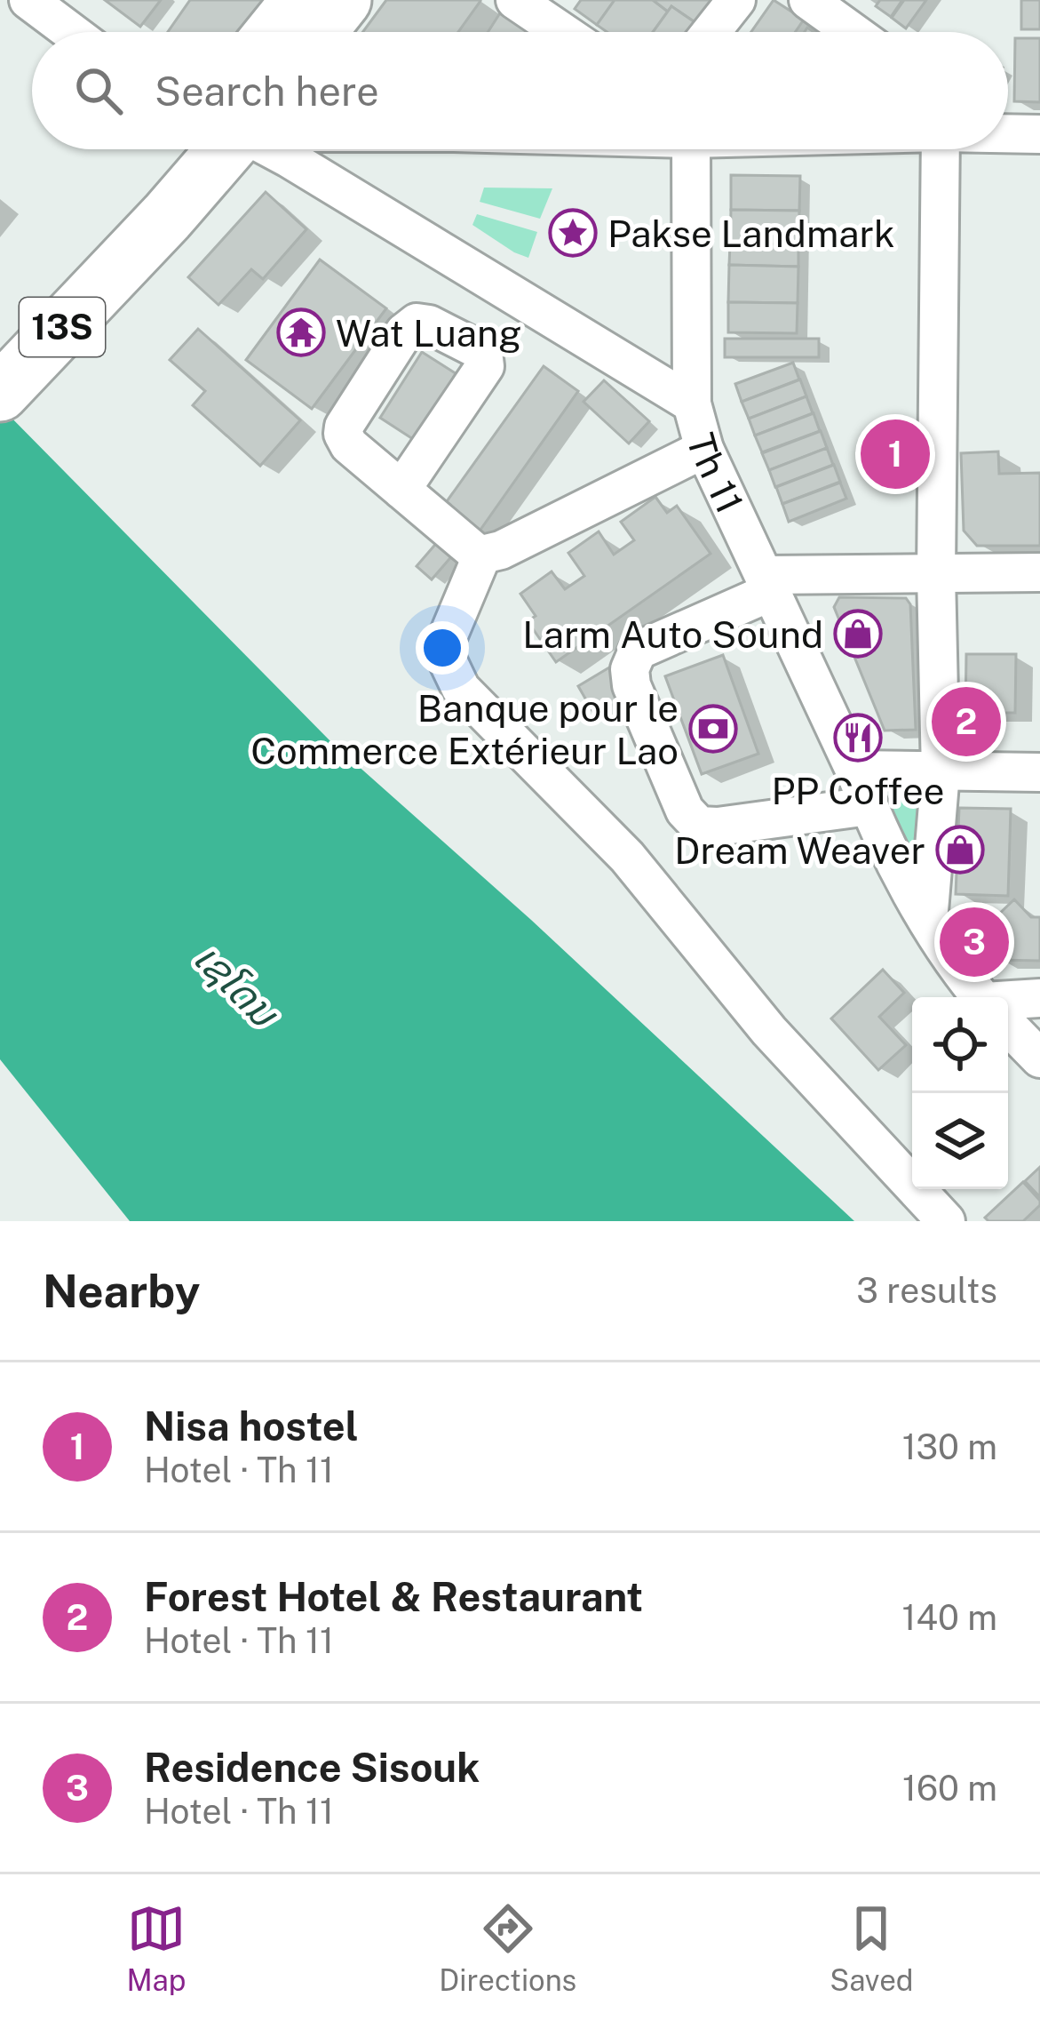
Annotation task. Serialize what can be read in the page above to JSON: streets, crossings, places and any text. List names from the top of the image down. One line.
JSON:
{"streets":{"highway":["13S"],"street":["Th 11"]},"water":["ເຊໂດນ"],"places":{"place":["Pakse Landmark"],"temple":["Wat Luang"],"shop":["Larm Auto Sound","Dream Weaver"],"bank":["Banque pour le Commerce Extérieur Lao"],"restaurant":["PP Coffee"]},"page":{"search":"Search here","pins":["1","2","3"],"heading":["Nearby","3 results"],"list":[{"mark":"1","name":"Nisa hostel","note":"Hotel · Th 11","value":"130 m"},{"mark":"2","name":"Forest Hotel & Restaurant","note":"Hotel · Th 11","value":"140 m"},{"mark":"3","name":"Residence Sisouk","note":"Hotel · Th 11","value":"160 m"}],"nav":["Map","Directions","Saved"]}}
